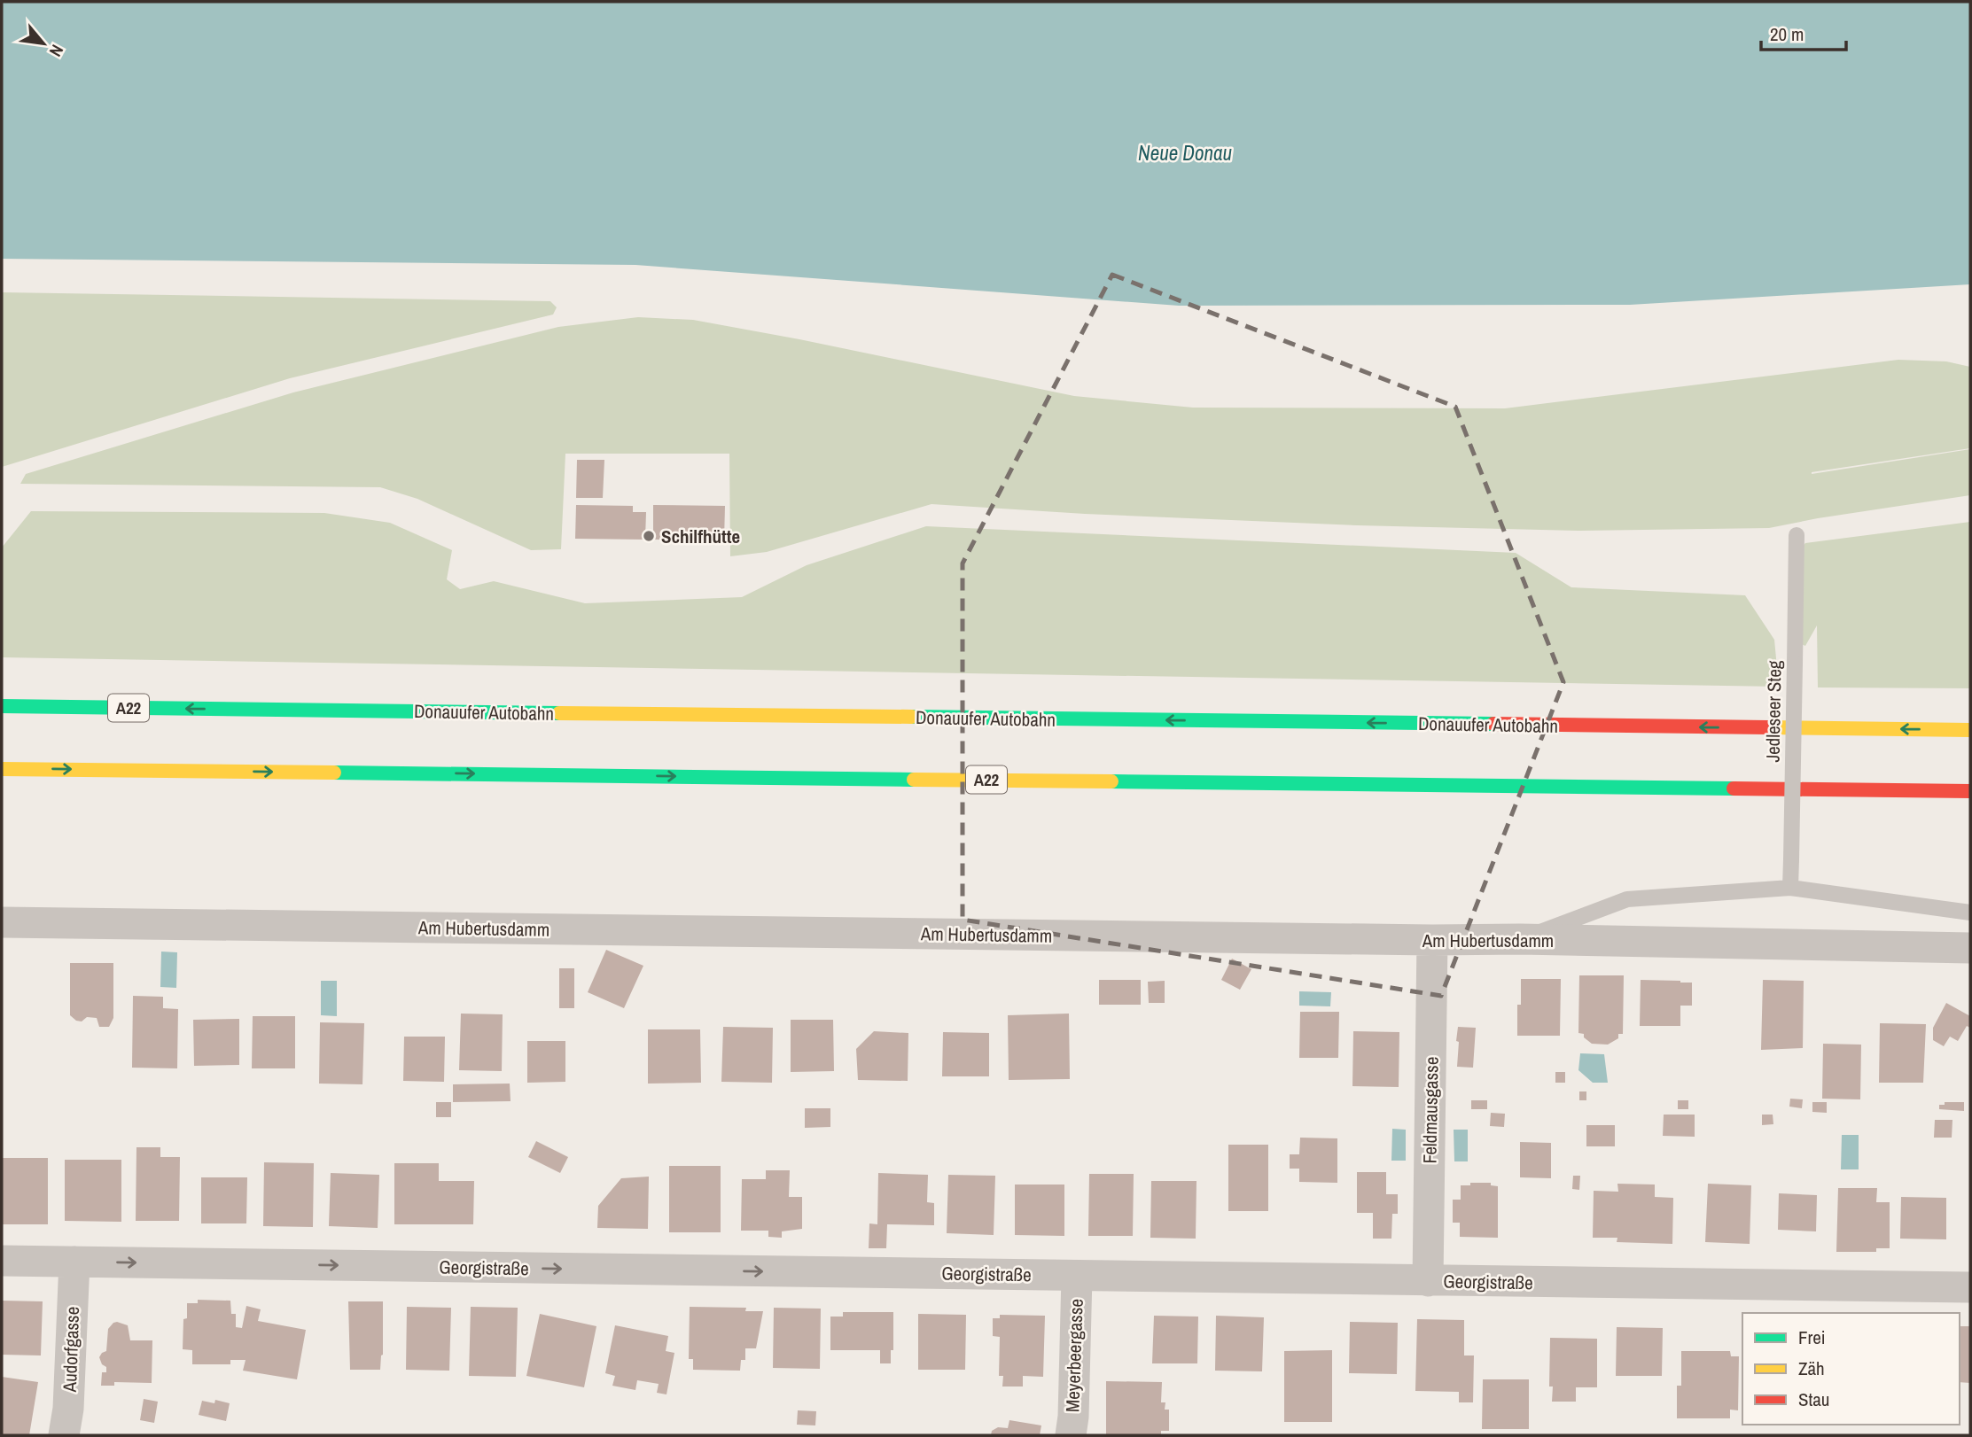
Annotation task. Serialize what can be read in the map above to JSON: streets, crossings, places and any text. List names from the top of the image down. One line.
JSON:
{"streets":{"highway":["A22","Donauufer Autobahn"],"street":["Am Hubertusdamm","Feldmausgasse","Georgistraße","Audorfgasse","Meyerbeergasse"],"lane":["Jedleseer Steg"]},"crossings":[["Am Hubertusdamm","Feldmausgasse"],["Feldmausgasse","Georgistraße"],["Georgistraße","Audorfgasse"],["Georgistraße","Meyerbeergasse"]],"one_way":["Georgistraße"],"water":["Neue Donau"],"places":["Schilfhütte"],"legend":["Frei","Zäh","Stau"],"scale_bar":"20 m","north":"bottom right"}
